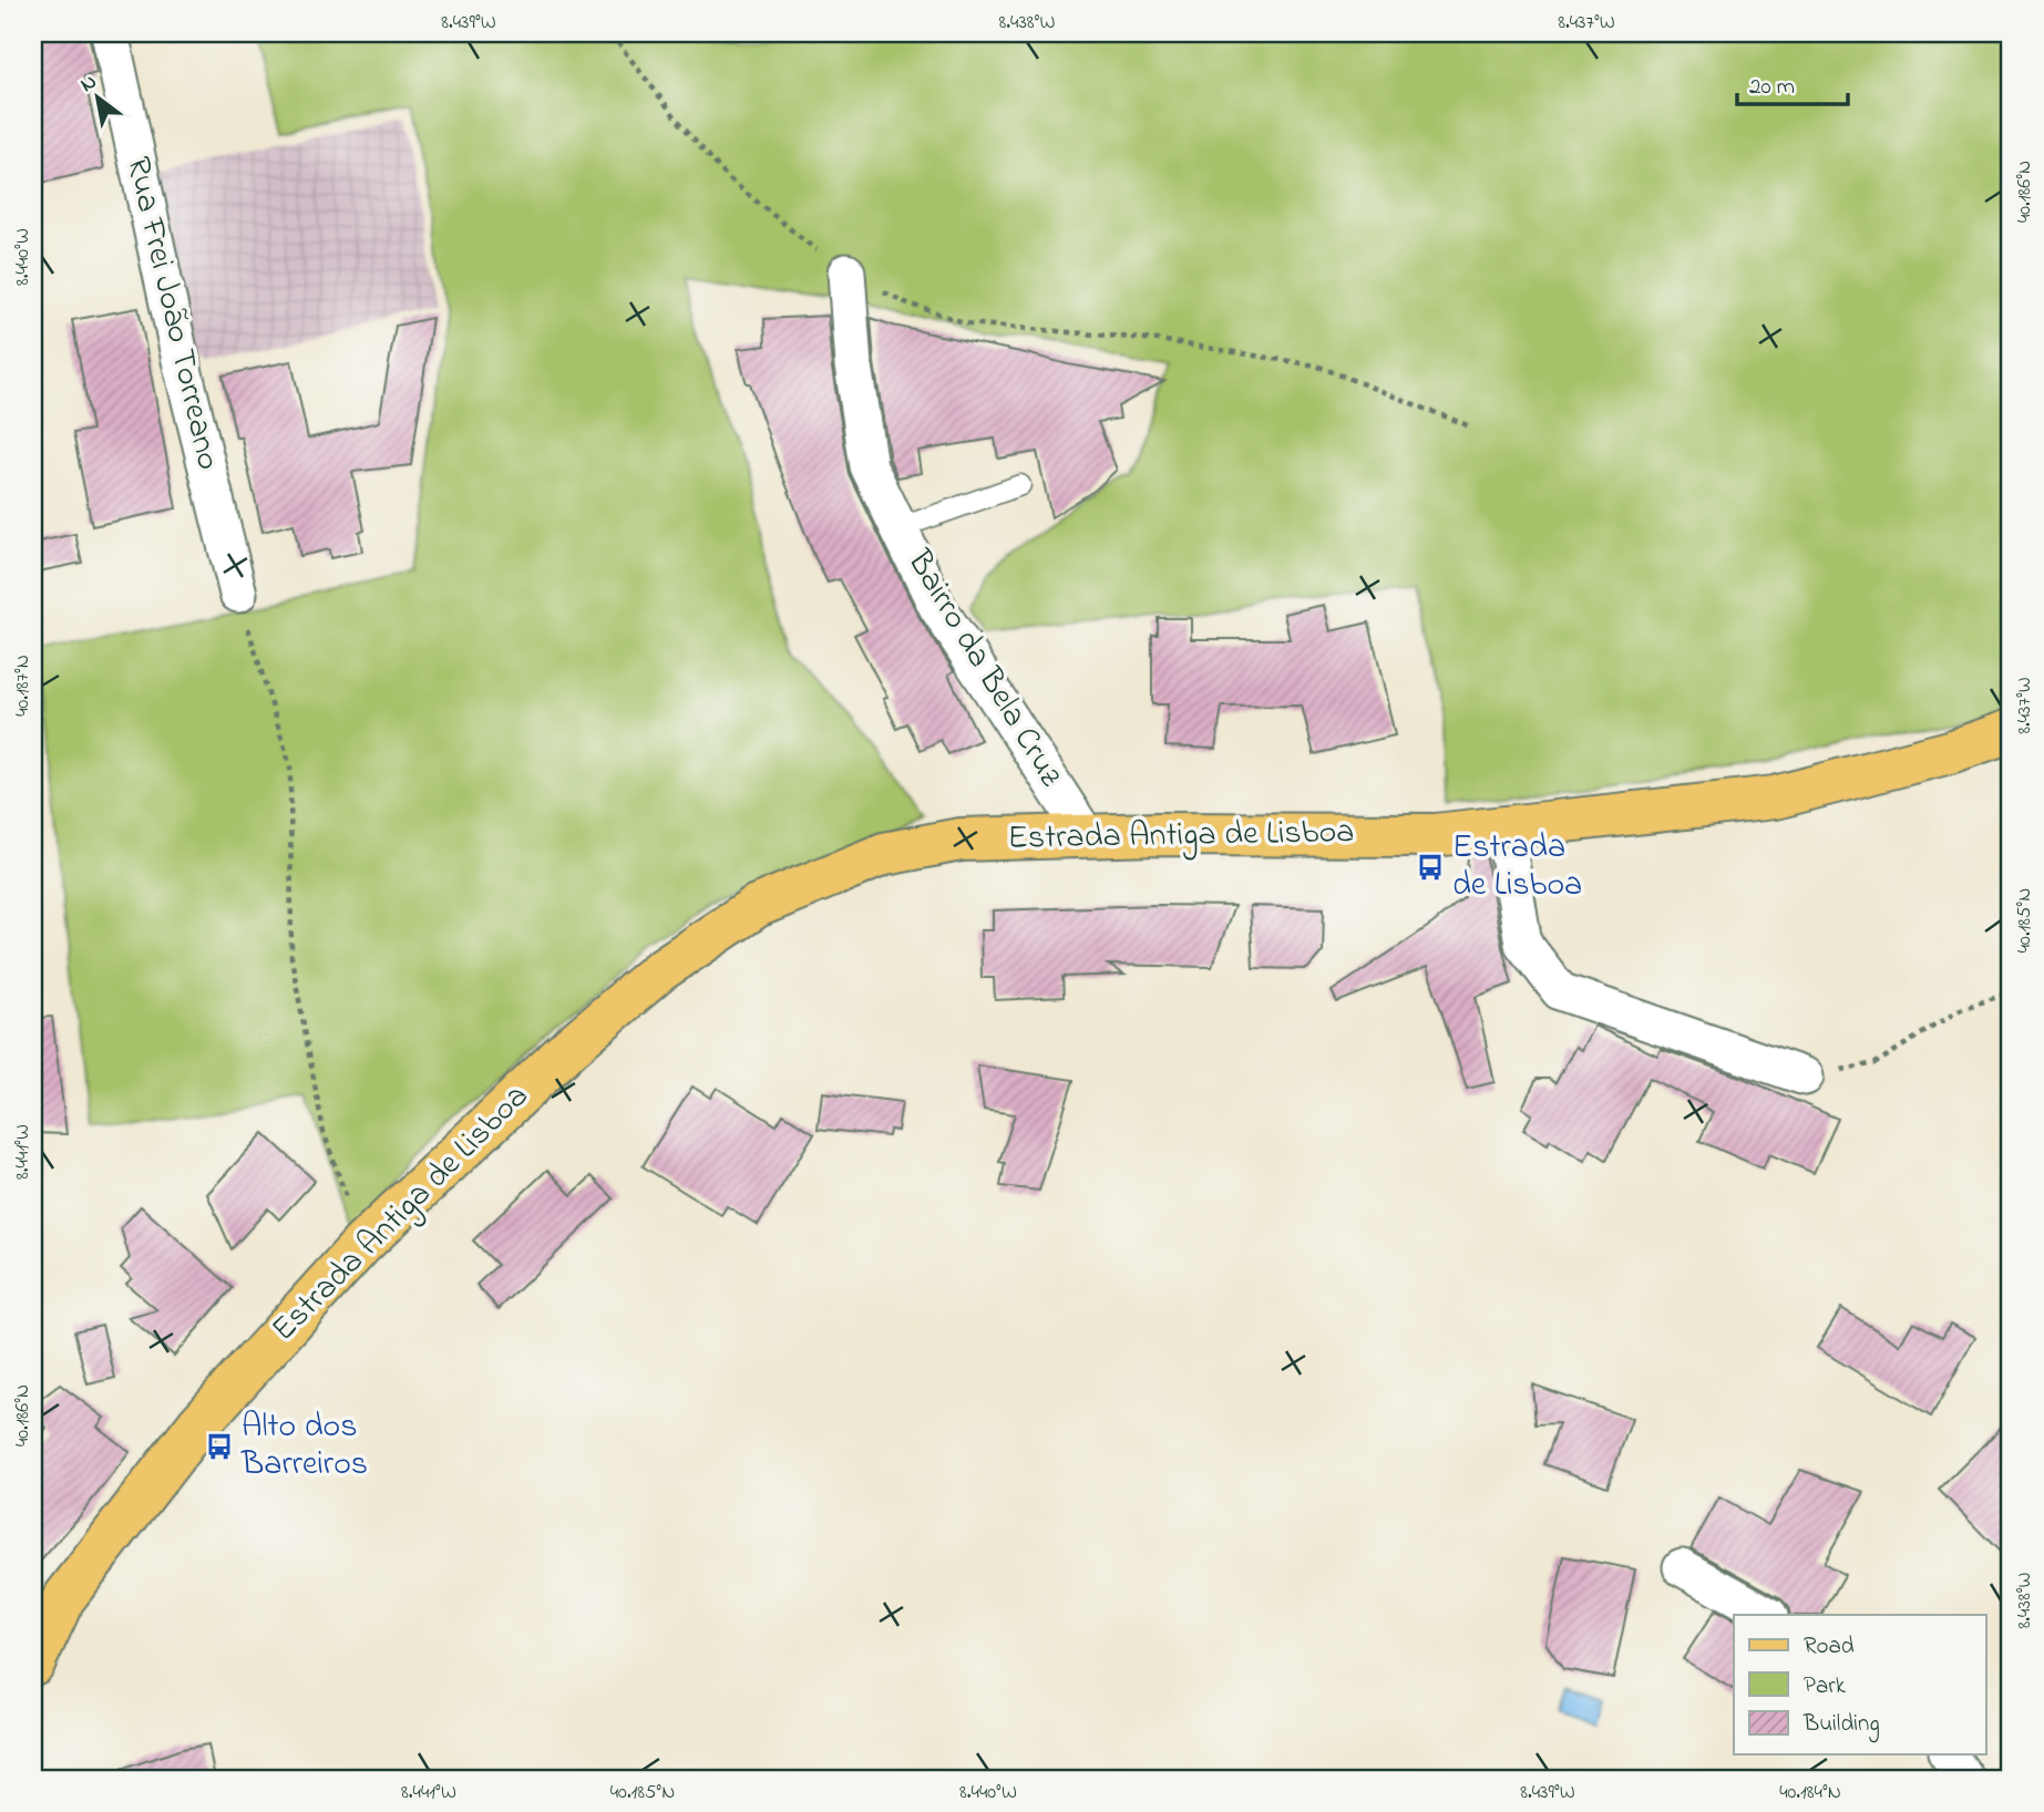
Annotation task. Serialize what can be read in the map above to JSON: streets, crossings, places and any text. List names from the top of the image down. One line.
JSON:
{"streets":{"main road":["Estrada Antiga de Lisboa"],"street":["Rua Frei João Torreano","Bairro da Bela Cruz"]},"crossings":[["Bairro da Bela Cruz","Estrada Antiga de Lisboa"]],"places":{"bus stop":["Estrada de Lisboa","Alto dos Barreiros"]},"legend":["Road","Park","Building"],"scale_bar":"20 m","north":"top left","coordinates":["8.439°W","8.438°W","8.437°W","40.186°N","8.440°W","40.187°N","40.185°N","8.441°W","40.184°N"]}
